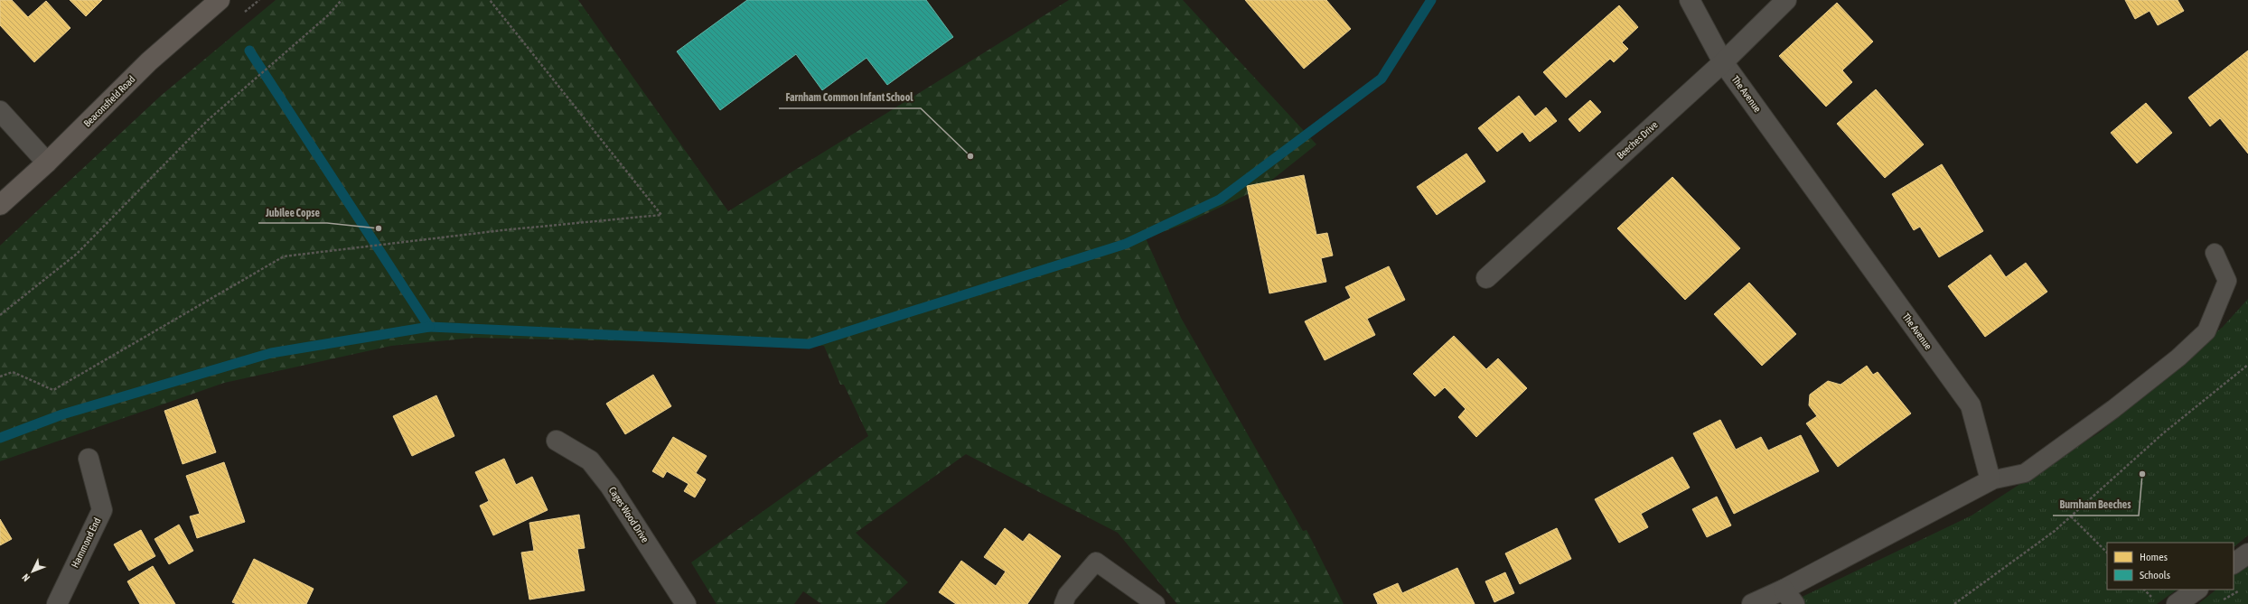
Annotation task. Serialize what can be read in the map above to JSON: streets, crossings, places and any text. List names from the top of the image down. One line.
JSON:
{"streets":{"main road":["Beaconsfield Road"],"street":["The Avenue","Beeches Drive","Cages Wood Drive","Hammond End"]},"crossings":[["The Avenue","Beeches Drive"]],"places":["Farnham Common Infant School","Jubilee Copse","Burnham Beeches"],"legend":["Homes","Schools"],"north":"bottom left"}
